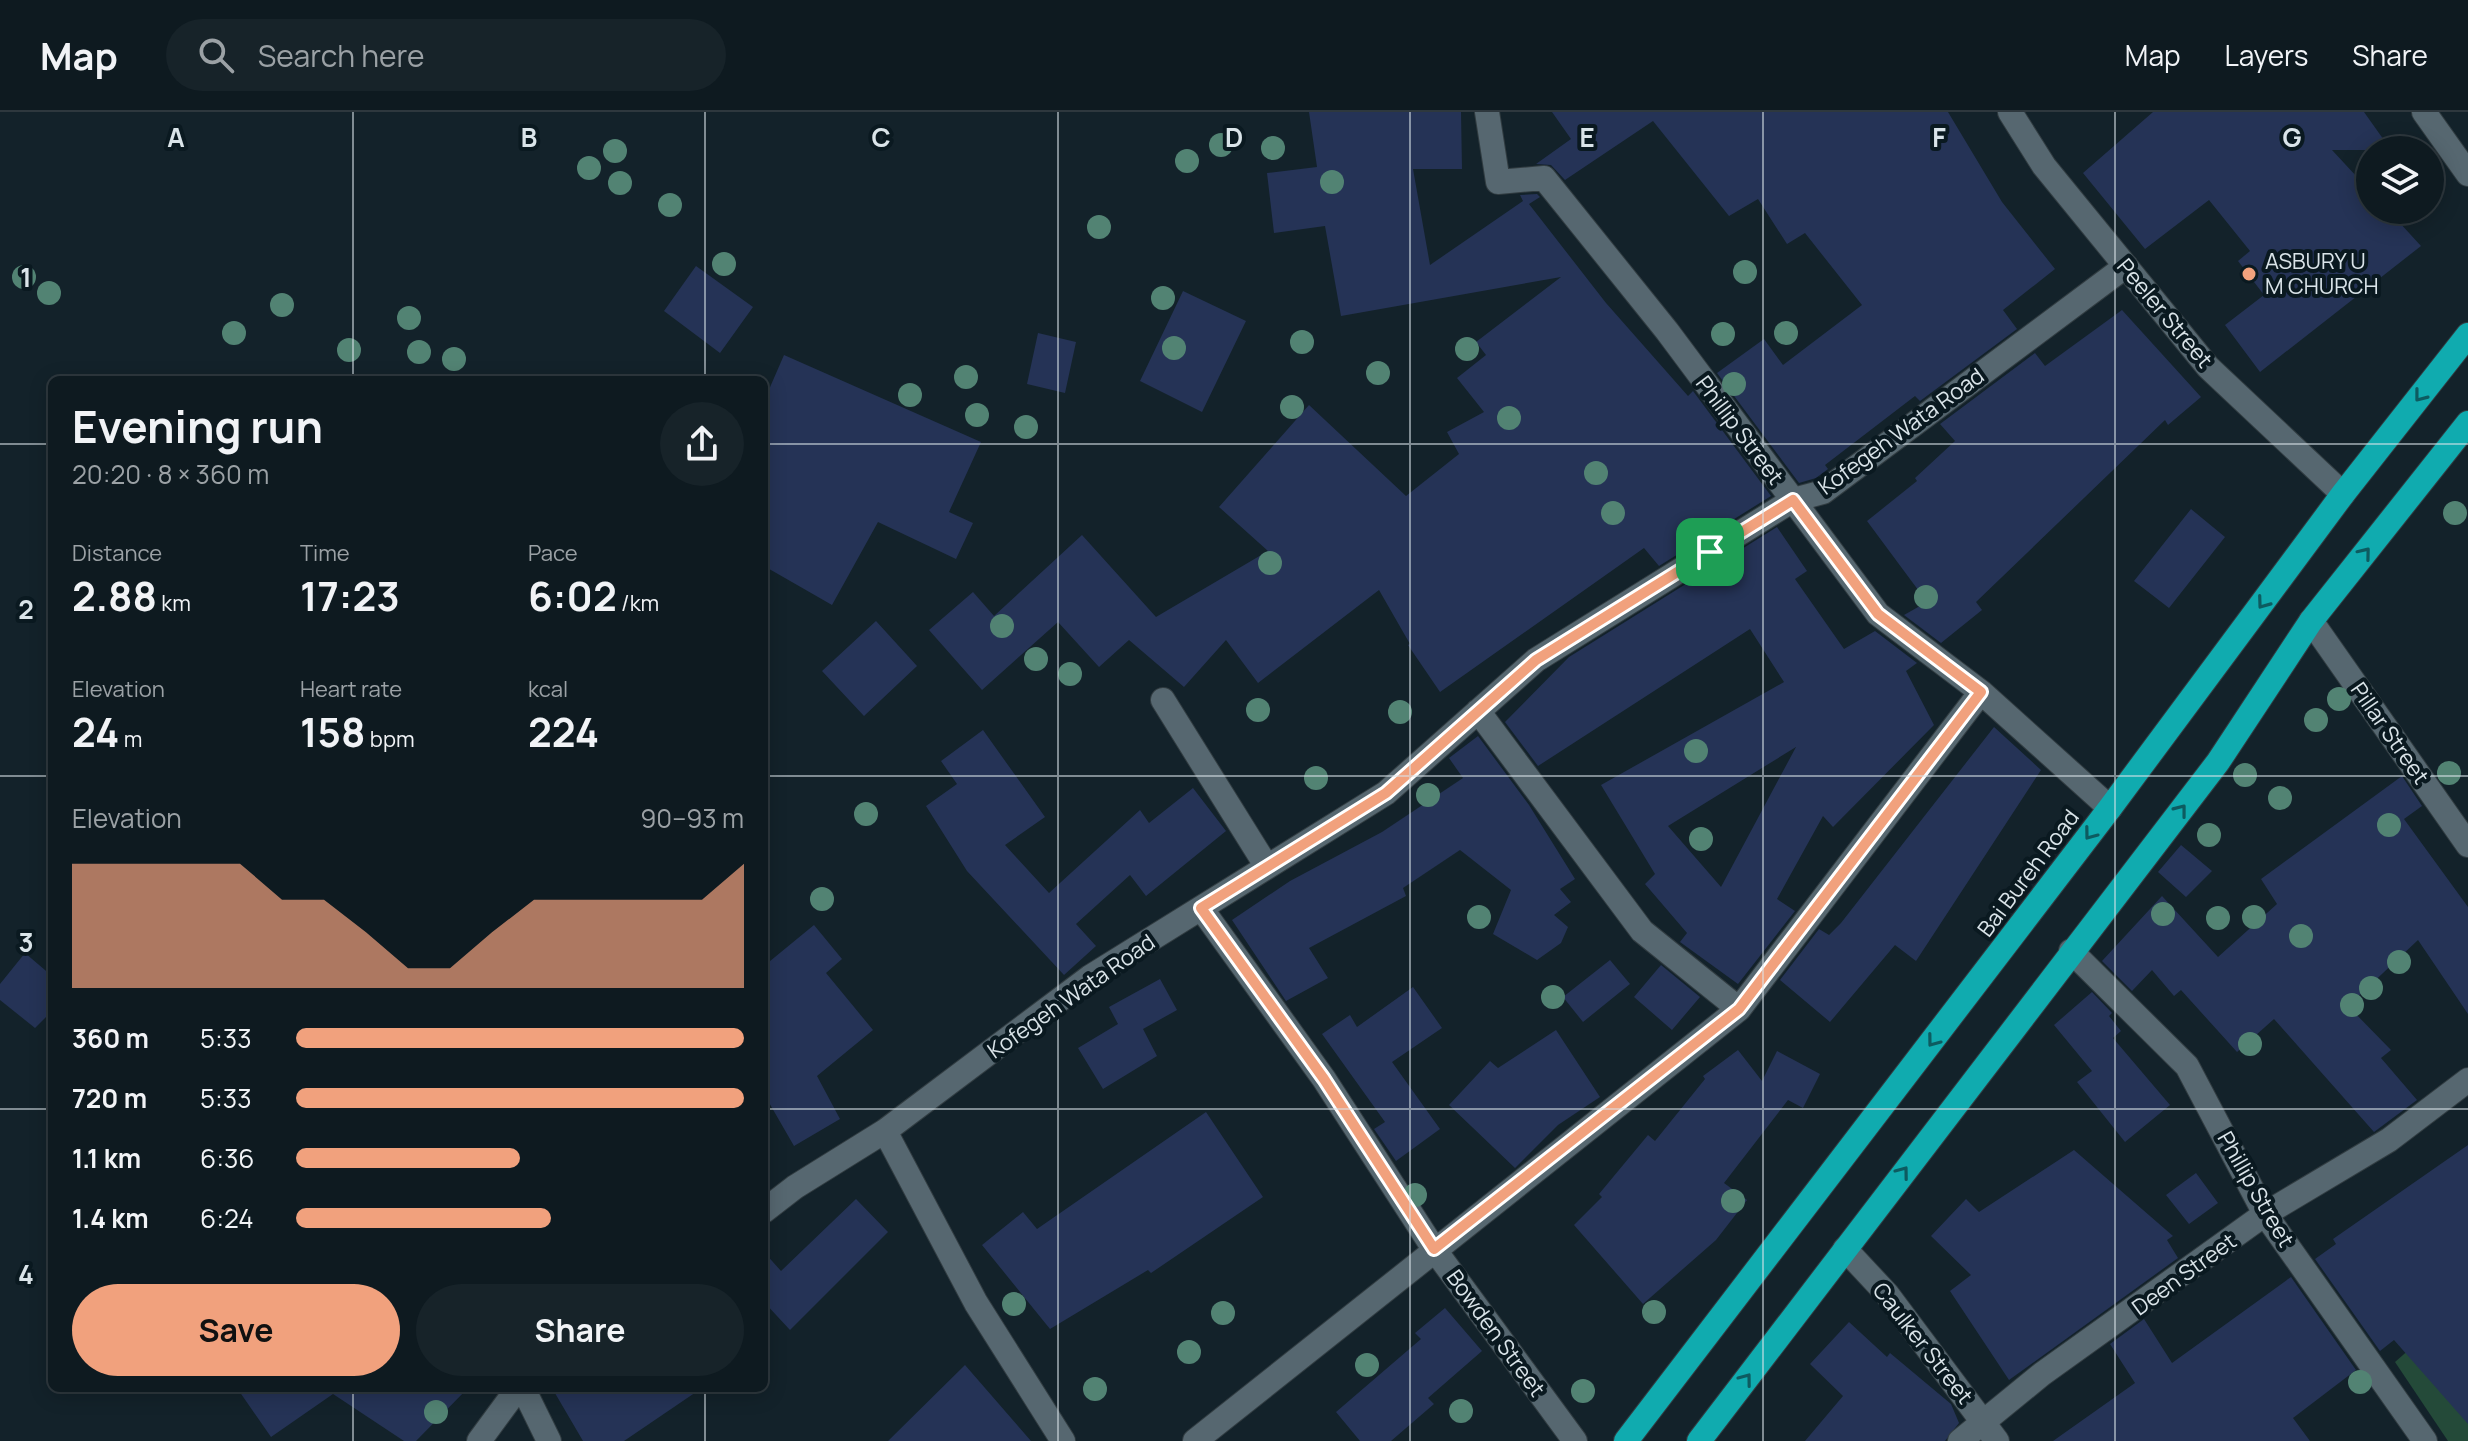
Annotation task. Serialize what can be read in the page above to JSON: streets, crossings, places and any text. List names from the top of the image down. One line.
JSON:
{"streets":{"highway":["Bai Bureh Road"],"street":["Peeler Street","Phillip Street","Kofegeh Wata Road","Pillar Street","Deen Street","Bowden Street","Caulker Street"]},"crossings":[["Peeler Street","Kofegeh Wata Road"],["Peeler Street","Bai Bureh Road"],["Phillip Street","Kofegeh Wata Road"],["Phillip Street","Bai Bureh Road"],["Phillip Street","Deen Street"],["Kofegeh Wata Road","Bowden Street"],["Deen Street","Caulker Street"]],"places":["ASBURY U M CHURCH"],"page":{"header":"Map","search":"Search here","nav":["Map","Layers","Share"],"heading":["Evening run","20:20 · 8 × 360 m"],"stats":[["Distance","2.88 km"],["Time","17:23"],["Pace","6:02 /km"],["Elevation","24 m"],["Heart rate","158 bpm"],["kcal","224"]],"chart":["Elevation","90–93 m"],"list":[{"name":"360 m","note":"5:33"},{"name":"720 m","note":"5:33"},{"name":"1.1 km","note":"6:36"},{"name":"1.4 km","note":"6:24"}],"buttons":["Save","Share"]},"grid":{"columns":["A","B","C","D","E","F","G"],"rows":["1","2","3","4"]}}
